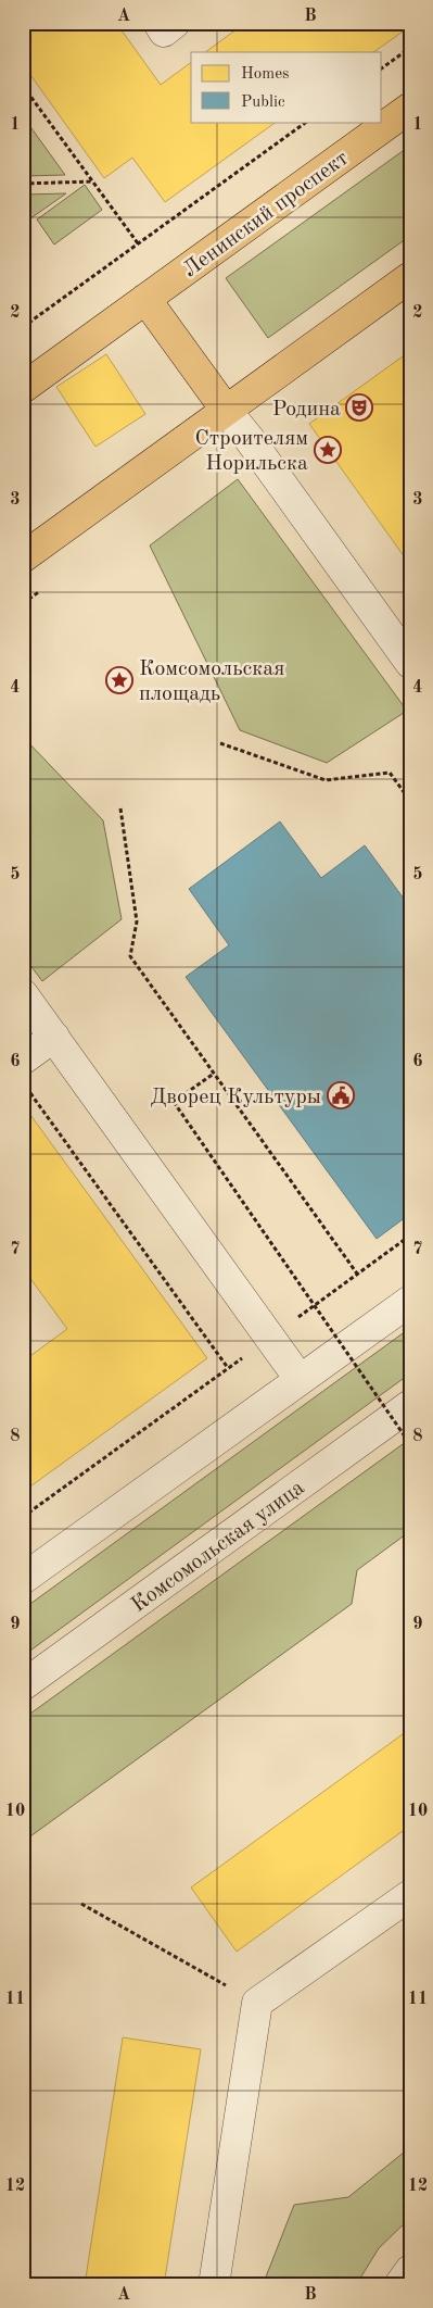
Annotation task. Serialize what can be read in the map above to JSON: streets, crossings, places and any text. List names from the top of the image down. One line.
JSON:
{"streets":{"main road":["Ленинский проспект"],"street":["Комсомольская улица"]},"places":{"theatre":["Родина"],"place":["Строителям Норильска","Комсомольская площадь"],"public building":["Дворец Культуры"]},"legend":["Homes","Public"],"grid":{"columns":["A","B"],"rows":["1","2","3","4","5","6","7","8","9","10","11","12"]}}
